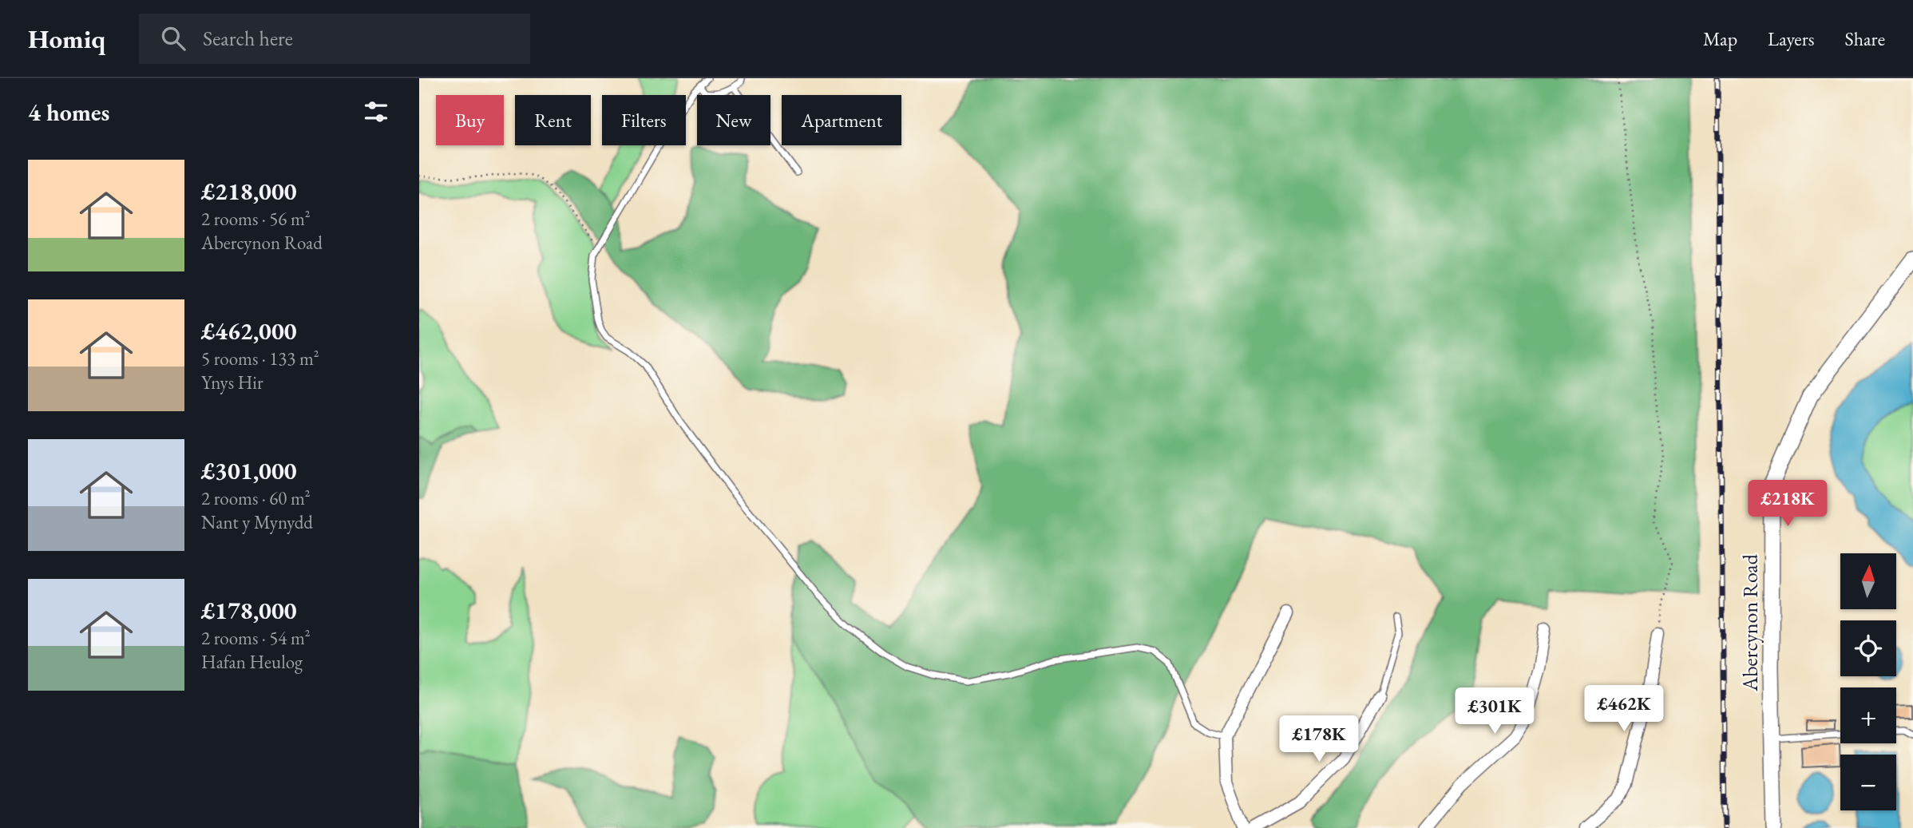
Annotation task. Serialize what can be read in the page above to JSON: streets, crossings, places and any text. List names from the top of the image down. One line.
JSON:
{"streets":{"street":["Abercynon Road"]},"north":"top","page":{"header":"Homiq","search":"Search here","nav":["Map","Layers","Share"],"heading":"4 homes","chip":["Buy","Rent","Filters","New","Apartment"],"list":[{"name":"£218,000","note":"2 rooms · 56 m² · Abercynon Road"},{"name":"£462,000","note":"5 rooms · 133 m² · Ynys Hir"},{"name":"£301,000","note":"2 rooms · 60 m² · Nant y Mynydd"},{"name":"£178,000","note":"2 rooms · 54 m² · Hafan Heulog"}],"price":["£218K","£462K","£301K","£178K"],"map_buttons":["+","−"]}}
